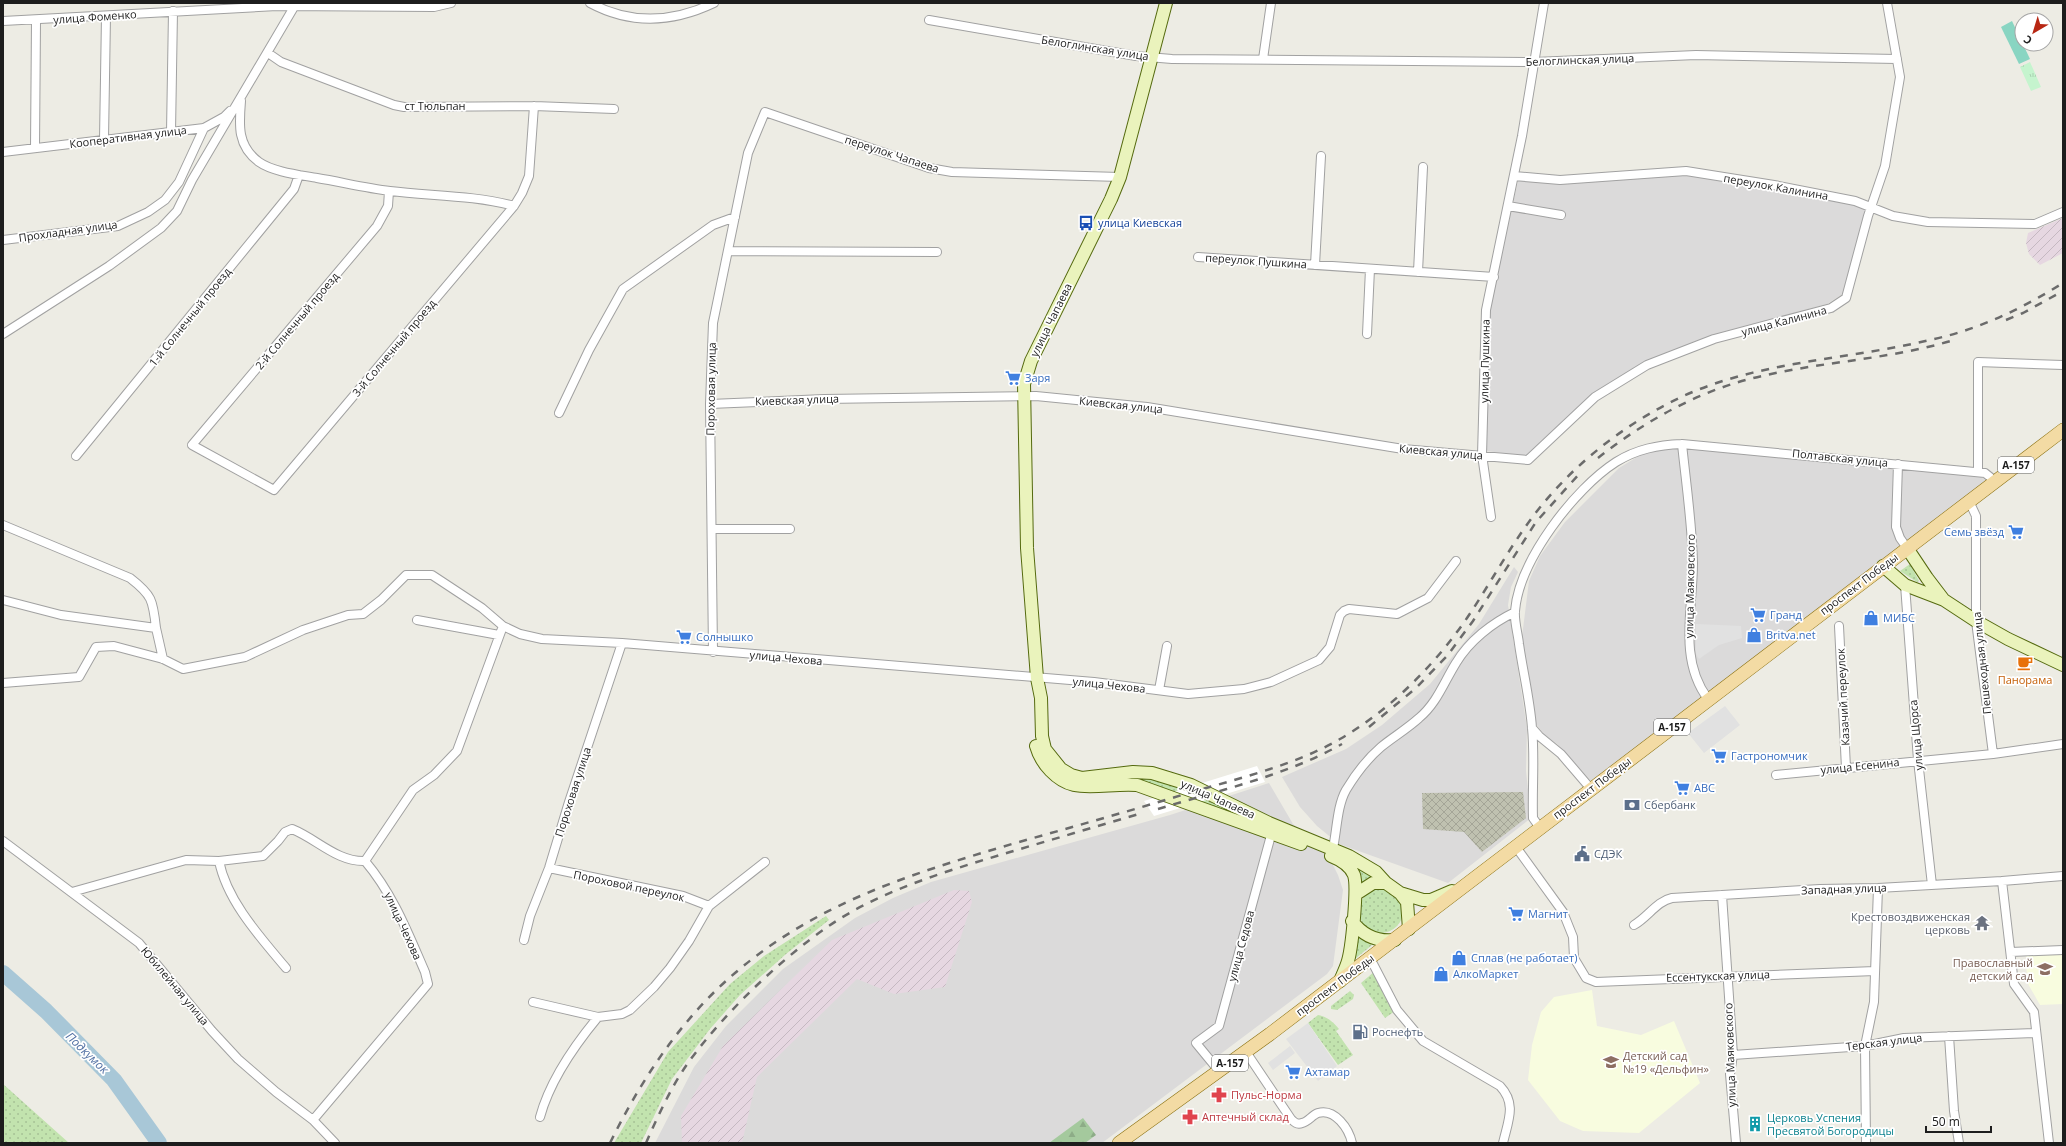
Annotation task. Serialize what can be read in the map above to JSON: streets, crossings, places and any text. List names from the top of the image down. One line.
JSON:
{"streets":{"main road":["улица Чапаева","А-157","проспект Победы"],"street":["улица Фоменко","Белоглинская улица","ст Тюльпан","Кооперативная улица","переулок Чапаева","переулок Калинина","Прохладная улица","переулок Пушкина","1-й Солнечный проезд","2-й Солнечный проезд","улица Калинина","3-й Солнечный проезд","улица Пушкина","Пороховая улица","Киевская улица","Полтавская улица","улица Маяковского","улица Чехова","Пешеходная улица","Казачий переулок","улица Щорса","улица Есенина","Пороховой переулок","Западная улица","улица Седова","Ессентукская улица","Юбилейная улица","Терская улица"]},"crossings":[["Белоглинская улица","улица Чапаева"],["Белоглинская улица","улица Калинина"],["Белоглинская улица","улица Пушкина"],["ст Тюльпан","3-й Солнечный проезд"],["Кооперативная улица","Прохладная улица"],["переулок Чапаева","улица Чапаева"],["переулок Чапаева","Пороховая улица"],["переулок Калинина","улица Калинина"],["переулок Калинина","улица Пушкина"],["переулок Пушкина","улица Пушкина"],["улица Чапаева","Киевская улица"],["улица Чапаева","проспект Победы"],["улица Чапаева","улица Чехова"],["2-й Солнечный проезд","3-й Солнечный проезд"],["улица Калинина","Киевская улица"],["улица Пушкина","Киевская улица"],["Пороховая улица","Киевская улица"],["Пороховая улица","улица Чехова"],["Пороховая улица","Пороховой переулок"],["Полтавская улица","проспект Победы"],["Полтавская улица","улица Маяковского"],["проспект Победы","улица Маяковского"],["проспект Победы","Пешеходная улица"],["проспект Победы","улица Седова"],["проспект Победы","Ессентукская улица"],["улица Маяковского","Западная улица"],["улица Маяковского","Ессентукская улица"],["улица Маяковского","Терская улица"],["улица Чехова","Юбилейная улица"],["Пешеходная улица","улица Есенина"],["Казачий переулок","улица Есенина"],["улица Щорса","улица Есенина"],["улица Щорса","Западная улица"]],"water":["Подкумок"],"places":{"bus stop":["улица Киевская"],"supermarket":["Заря","Семь звёзд","Гранд","Солнышко","Гастрономчик","ABC","Магнит","Ахтамар"],"shop":["МИБС","Britva.net","Сплав (не работает)","АлкоМаркет"],"cafe":["Панорама"],"bank":["Сбербанк"],"public building":["СДЭК"],"temple":["Крестовоздвиженская церковь"],"school or university":["Православный детский сад","Детский сад №19 «Дельфин»"],"fuel station":["Роснефть"],"pharmacy":["Пульс-Норма","Аптечный склад"],"building":["Церковь Успения Пресвятой Богородицы"]},"scale_bar":"50 m","north":"bottom left"}
